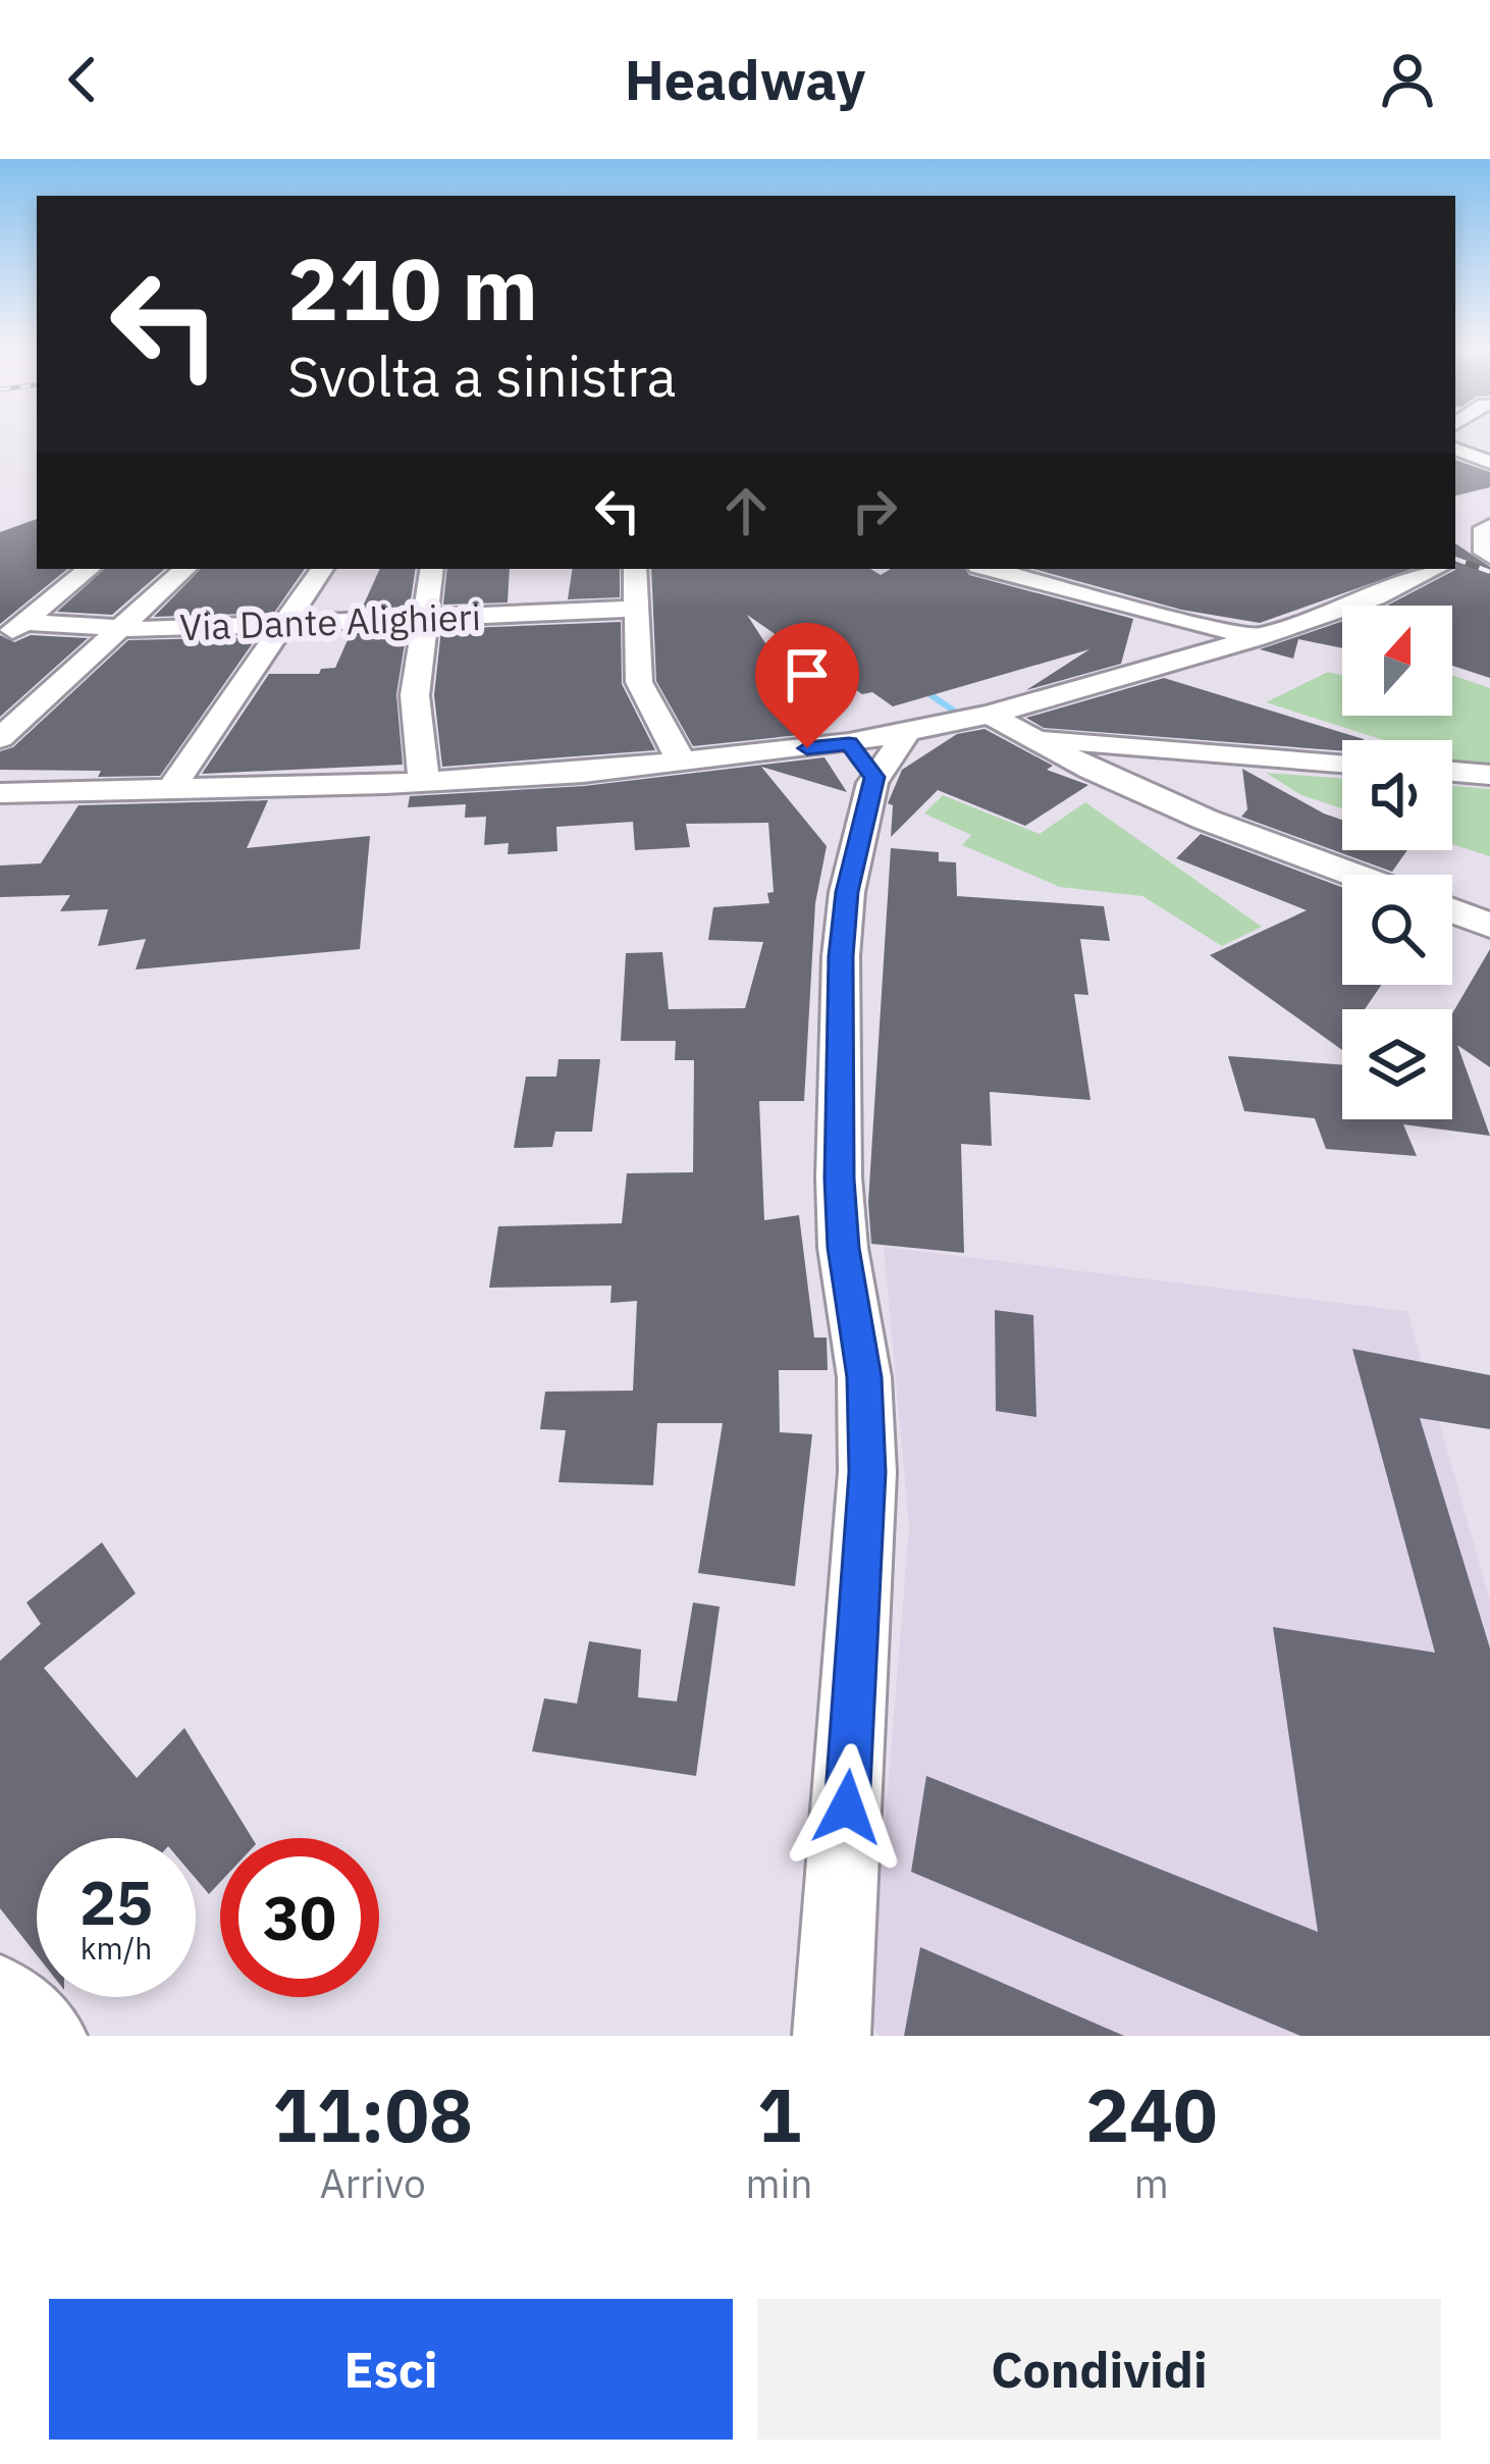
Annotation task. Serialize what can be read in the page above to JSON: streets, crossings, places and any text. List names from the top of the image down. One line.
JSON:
{"streets":{"street":["Via Dante Alighieri"]},"north":"top","page":{"header":"Headway","turn":["210 m","Svolta a sinistra"],"speed":"25 km/h","limit":"30","eta":["11:08","Arrivo","1","min","240","m"],"buttons":["Esci","Condividi"]}}
